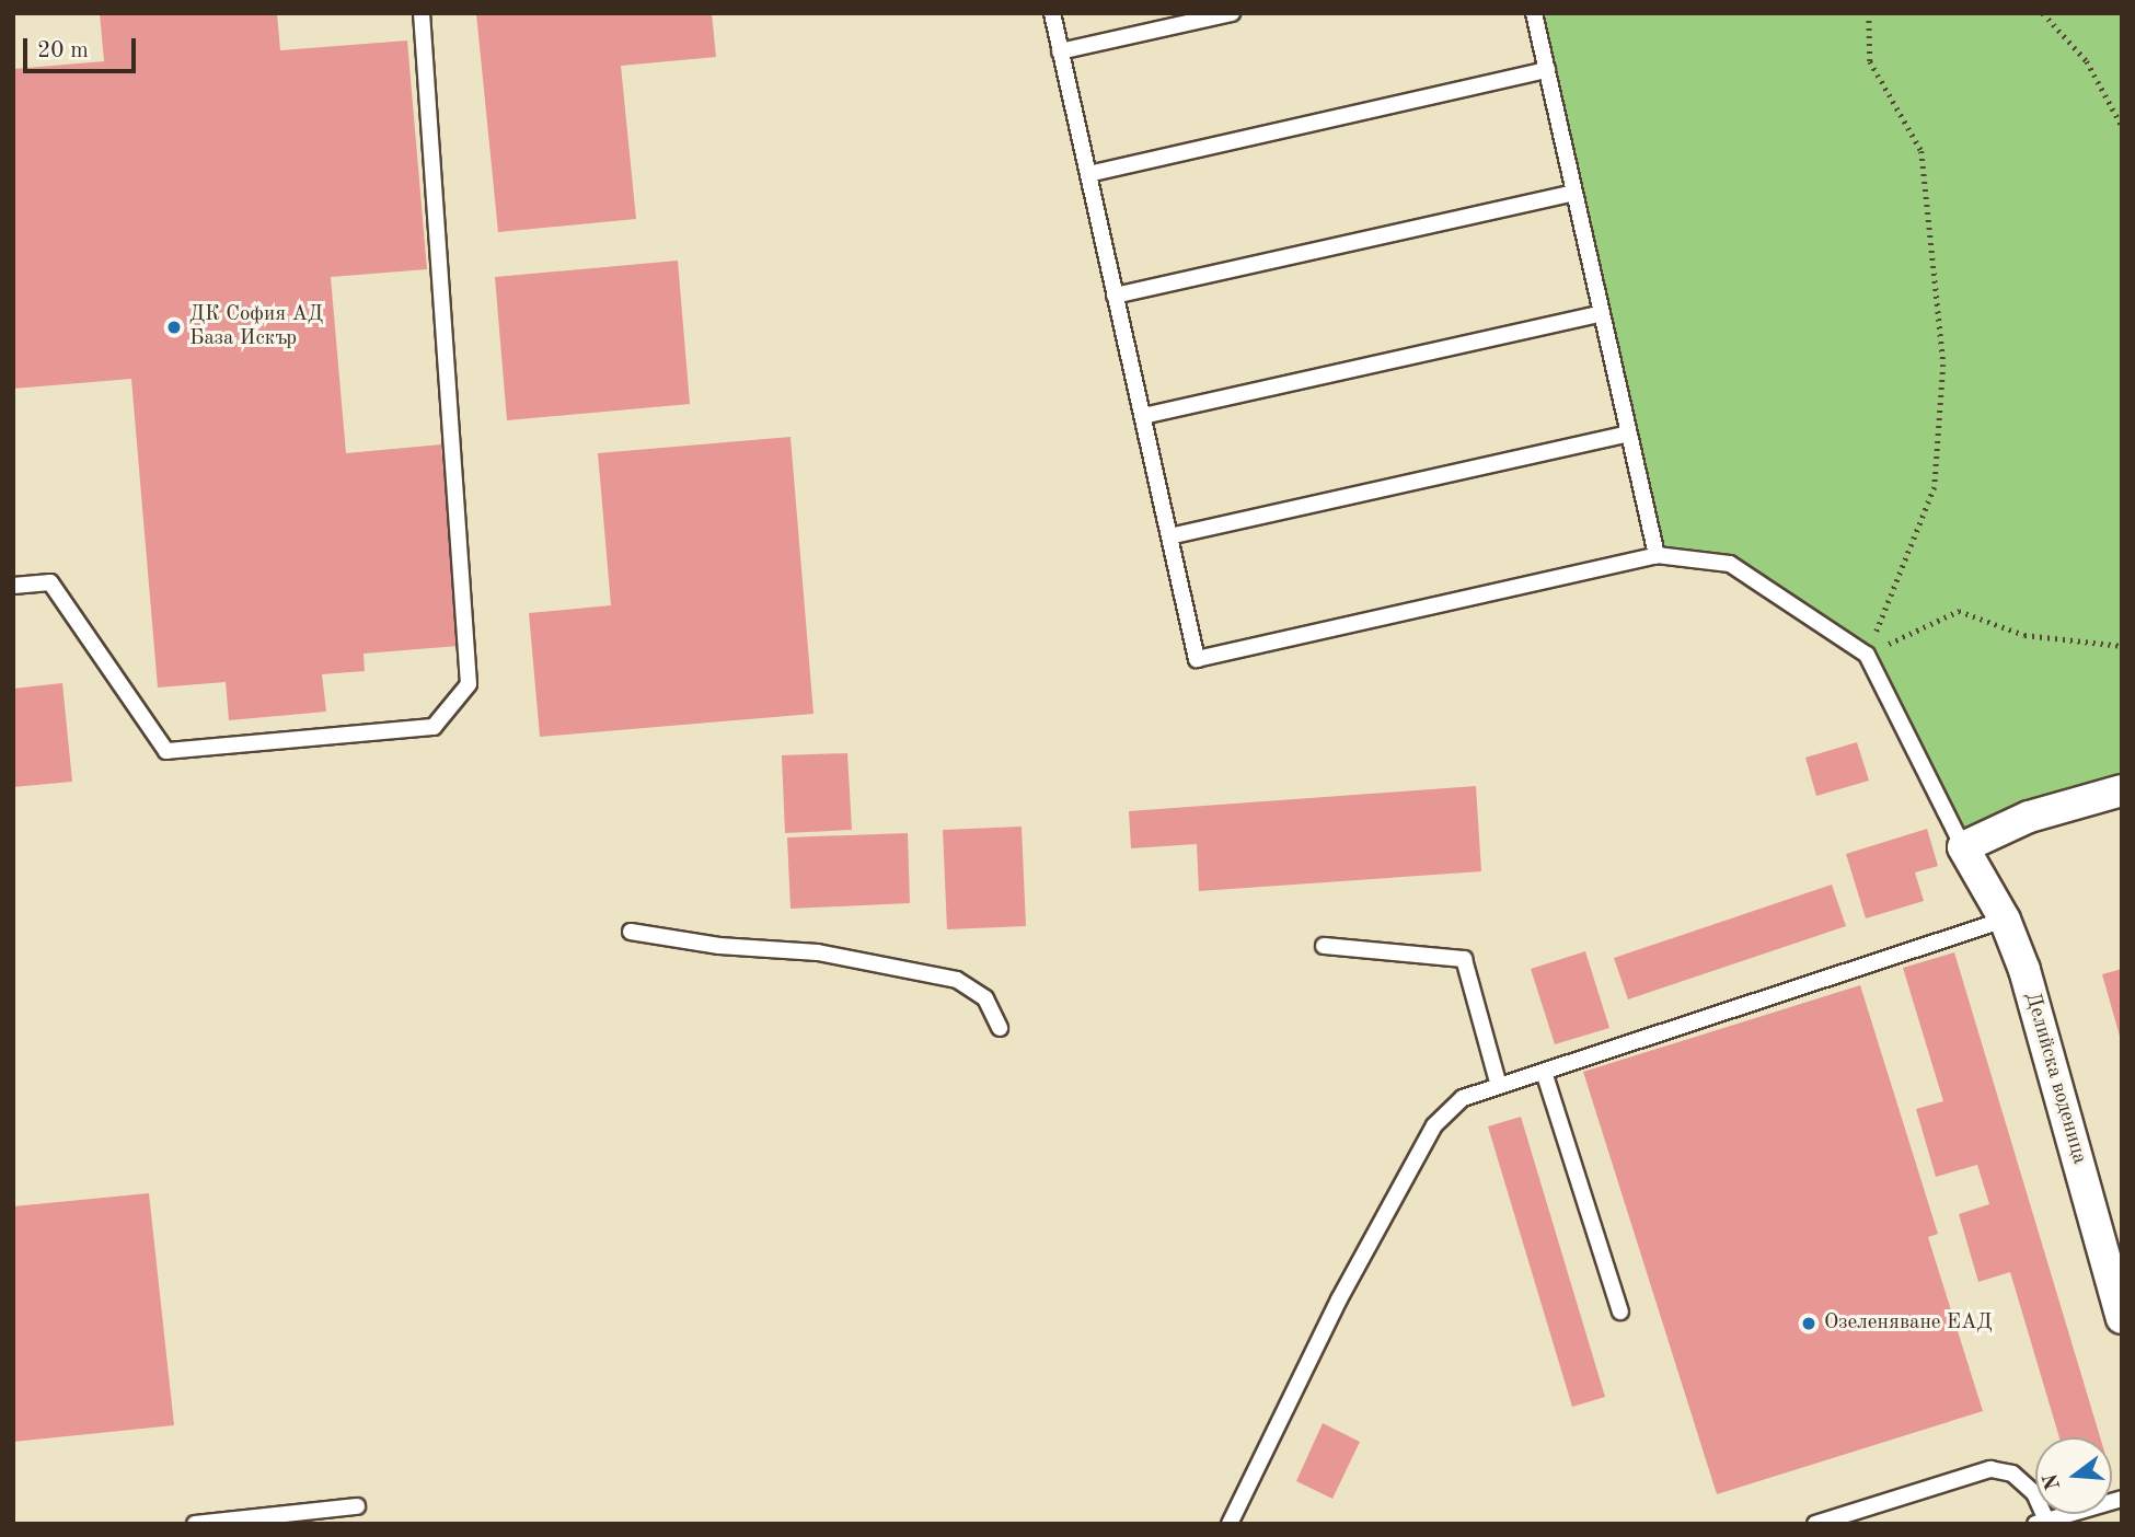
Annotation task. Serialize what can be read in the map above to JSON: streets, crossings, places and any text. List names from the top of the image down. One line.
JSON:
{"streets":{"street":["Делийска воденица"]},"places":["ДК София АД База Искър","Озеленяване ЕАД"],"scale_bar":"20 m","north":"left"}
